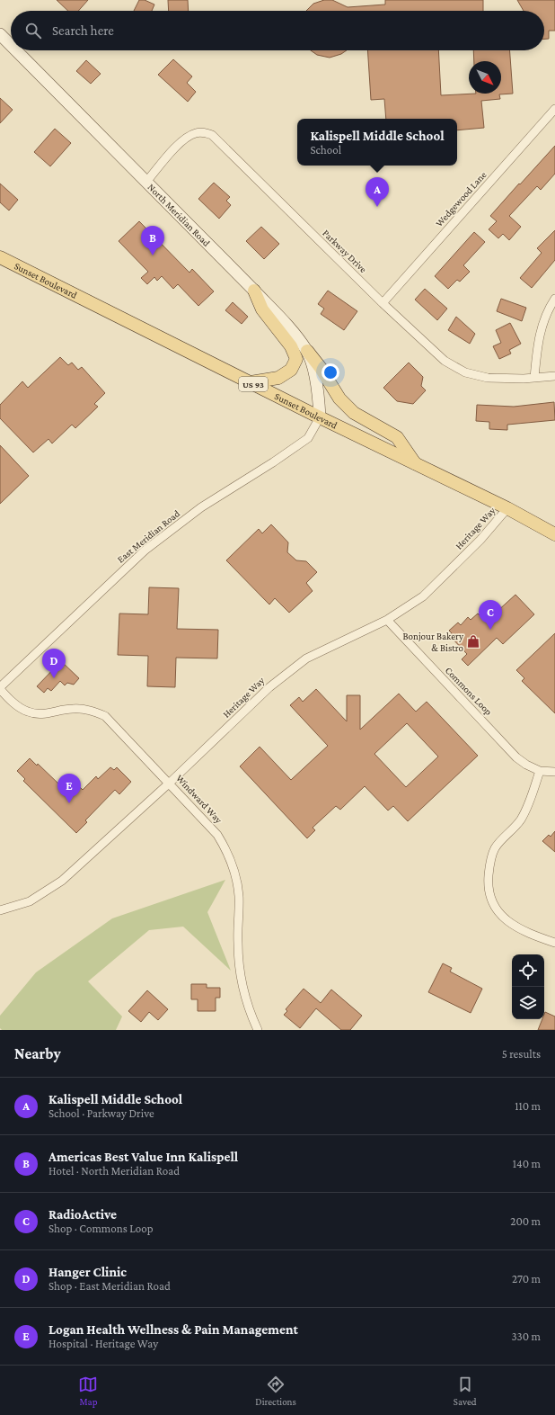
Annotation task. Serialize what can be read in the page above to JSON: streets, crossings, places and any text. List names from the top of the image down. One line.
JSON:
{"streets":{"main road":["North Meridian Road","Sunset Boulevard","US 93"],"street":["Wedgewood Lane","Parkway Drive","Heritage Way","East Meridian Road","Commons Loop","Windward Way"]},"crossings":[["Wedgewood Lane","Parkway Drive"],["North Meridian Road","Parkway Drive"],["North Meridian Road","Sunset Boulevard"],["North Meridian Road","East Meridian Road"],["Sunset Boulevard","Heritage Way"],["Sunset Boulevard","East Meridian Road"],["Heritage Way","Commons Loop"],["Heritage Way","Windward Way"],["East Meridian Road","Windward Way"]],"places":{"shop":["Bonjour Bakery & Bistro"]},"north":"bottom right","page":{"search":"Search here","popup":["Kalispell Middle School","School"],"pins":["A","B","C","D","E"],"heading":["Nearby","5 results"],"list":[{"mark":"A","name":"Kalispell Middle School","note":"School · Parkway Drive","value":"110 m"},{"mark":"B","name":"Americas Best Value Inn Kalispell","note":"Hotel · North Meridian Road","value":"140 m"},{"mark":"C","name":"RadioActive","note":"Shop · Commons Loop","value":"200 m"},{"mark":"D","name":"Hanger Clinic","note":"Shop · East Meridian Road","value":"270 m"},{"mark":"E","name":"Logan Health Wellness & Pain Management","note":"Hospital · Heritage Way","value":"330 m"}],"nav":["Map","Directions","Saved"]}}
